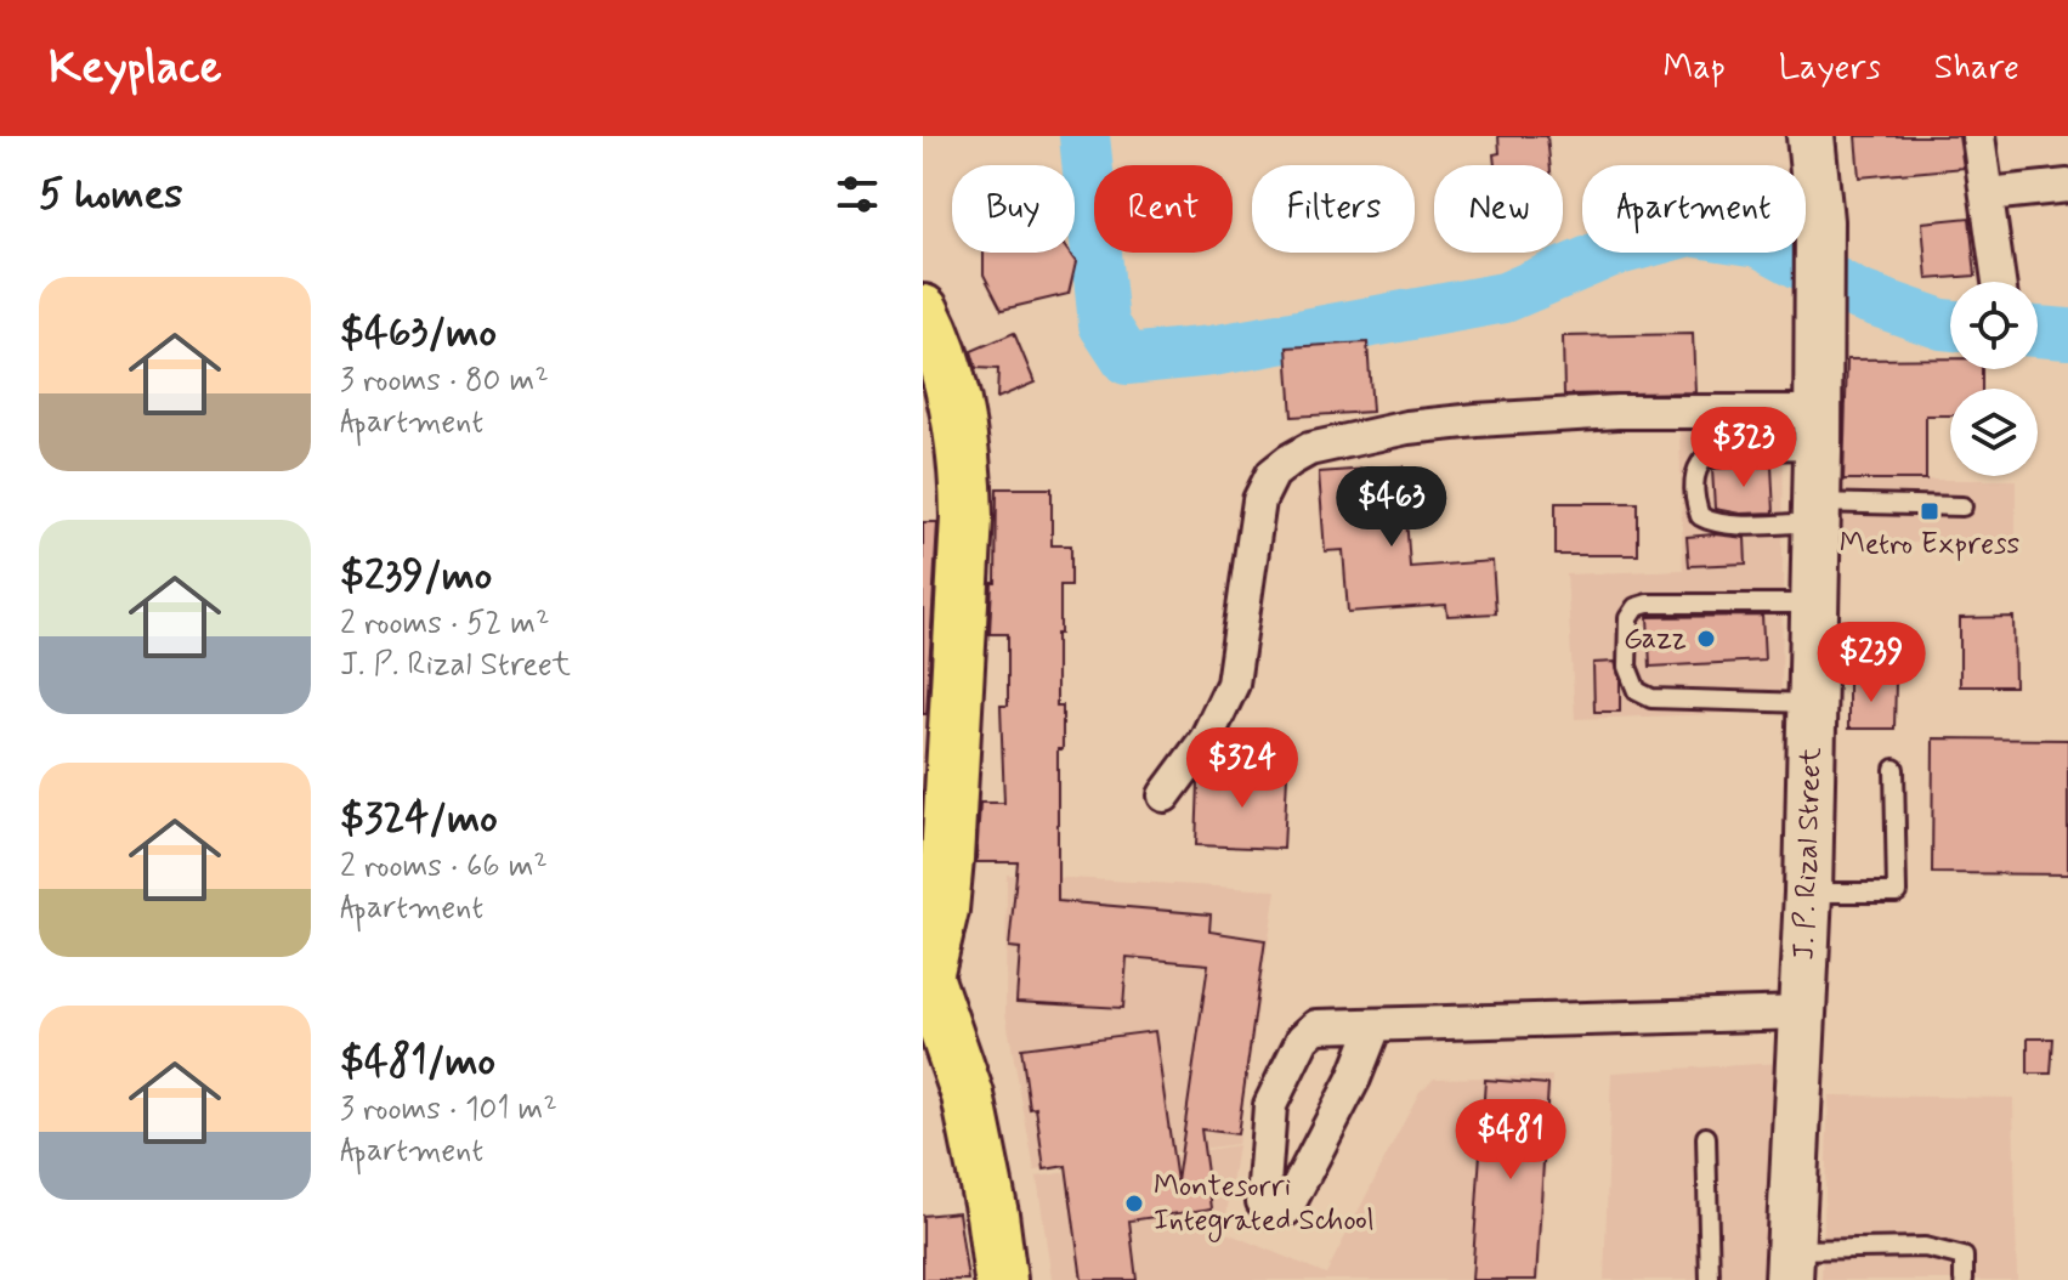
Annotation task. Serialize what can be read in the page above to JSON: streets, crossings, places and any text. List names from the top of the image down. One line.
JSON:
{"streets":{"main road":["J. P. Rizal Street"]},"places":{"transit":["Metro Express"],"other":["Gazz","Montesorri Integrated School"]},"page":{"header":"Keyplace","nav":["Map","Layers","Share"],"heading":"5 homes","chip":["Buy","Rent","Filters","New","Apartment"],"list":[{"name":"$463/mo","note":"3 rooms · 80 m² · Apartment"},{"name":"$239/mo","note":"2 rooms · 52 m² · J. P. Rizal Street"},{"name":"$324/mo","note":"2 rooms · 66 m² · Apartment"},{"name":"$481/mo","note":"3 rooms · 101 m² · Apartment"}],"price":["$323","$463","$239","$324","$481"]}}
